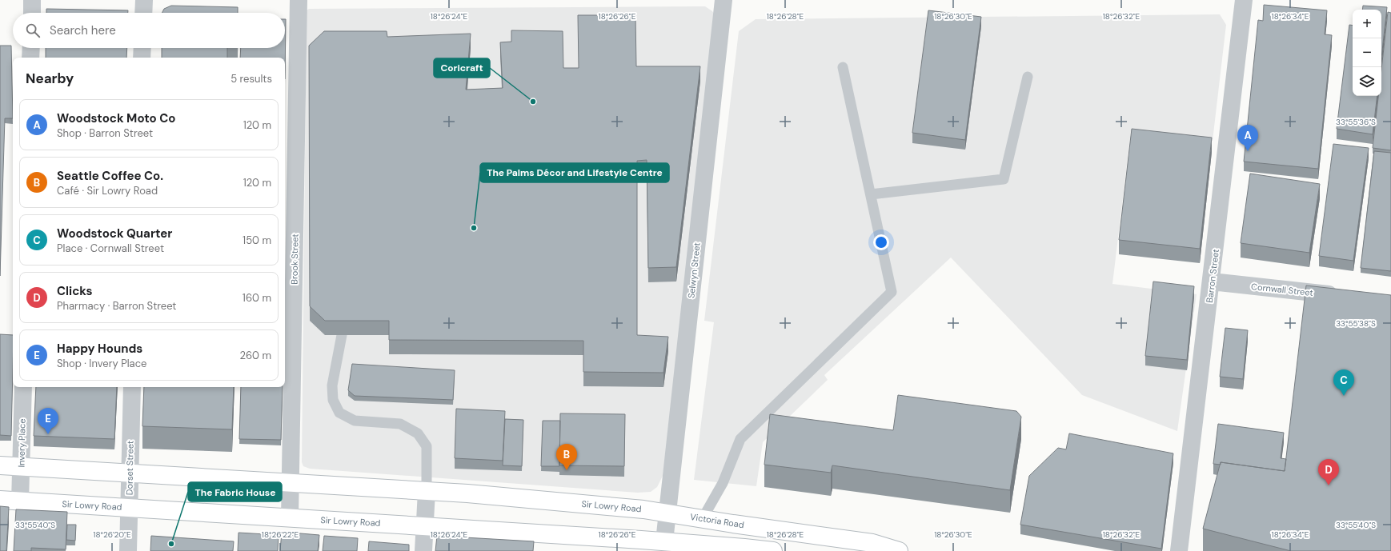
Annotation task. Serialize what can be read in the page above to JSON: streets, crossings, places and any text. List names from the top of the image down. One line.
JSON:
{"streets":{"main road":["Sir Lowry Road","Victoria Road"],"street":["Brook Street","Selwyn Street","Barron Street","Cornwall Street","Invery Place","Dorset Street"]},"crossings":[["Brook Street","Sir Lowry Road"],["Selwyn Street","Sir Lowry Road"],["Selwyn Street","Victoria Road"],["Barron Street","Cornwall Street"],["Invery Place","Sir Lowry Road"],["Dorset Street","Sir Lowry Road"],["Sir Lowry Road","Victoria Road"]],"places":["Coricraft","The Palms Décor and Lifestyle Centre","The Fabric House"],"page":{"map_buttons":["+","−"],"search":"Search here","heading":["Nearby","5 results"],"list":[{"mark":"A","name":"Woodstock Moto Co","note":"Shop · Barron Street","value":"120 m"},{"mark":"B","name":"Seattle Coffee Co.","note":"Café · Sir Lowry Road","value":"120 m"},{"mark":"C","name":"Woodstock Quarter","note":"Place · Cornwall Street","value":"150 m"},{"mark":"D","name":"Clicks","note":"Pharmacy · Barron Street","value":"160 m"},{"mark":"E","name":"Happy Hounds","note":"Shop · Invery Place","value":"260 m"}],"pins":["A","C","E","B","D"]},"coordinates":["18°26'24\"E","18°26'26\"E","18°26'28\"E","18°26'30\"E","18°26'32\"E","18°26'34\"E","33°55'36\"S","33°55'38\"S","33°55'40\"S","18°26'20\"E","18°26'22\"E"]}
